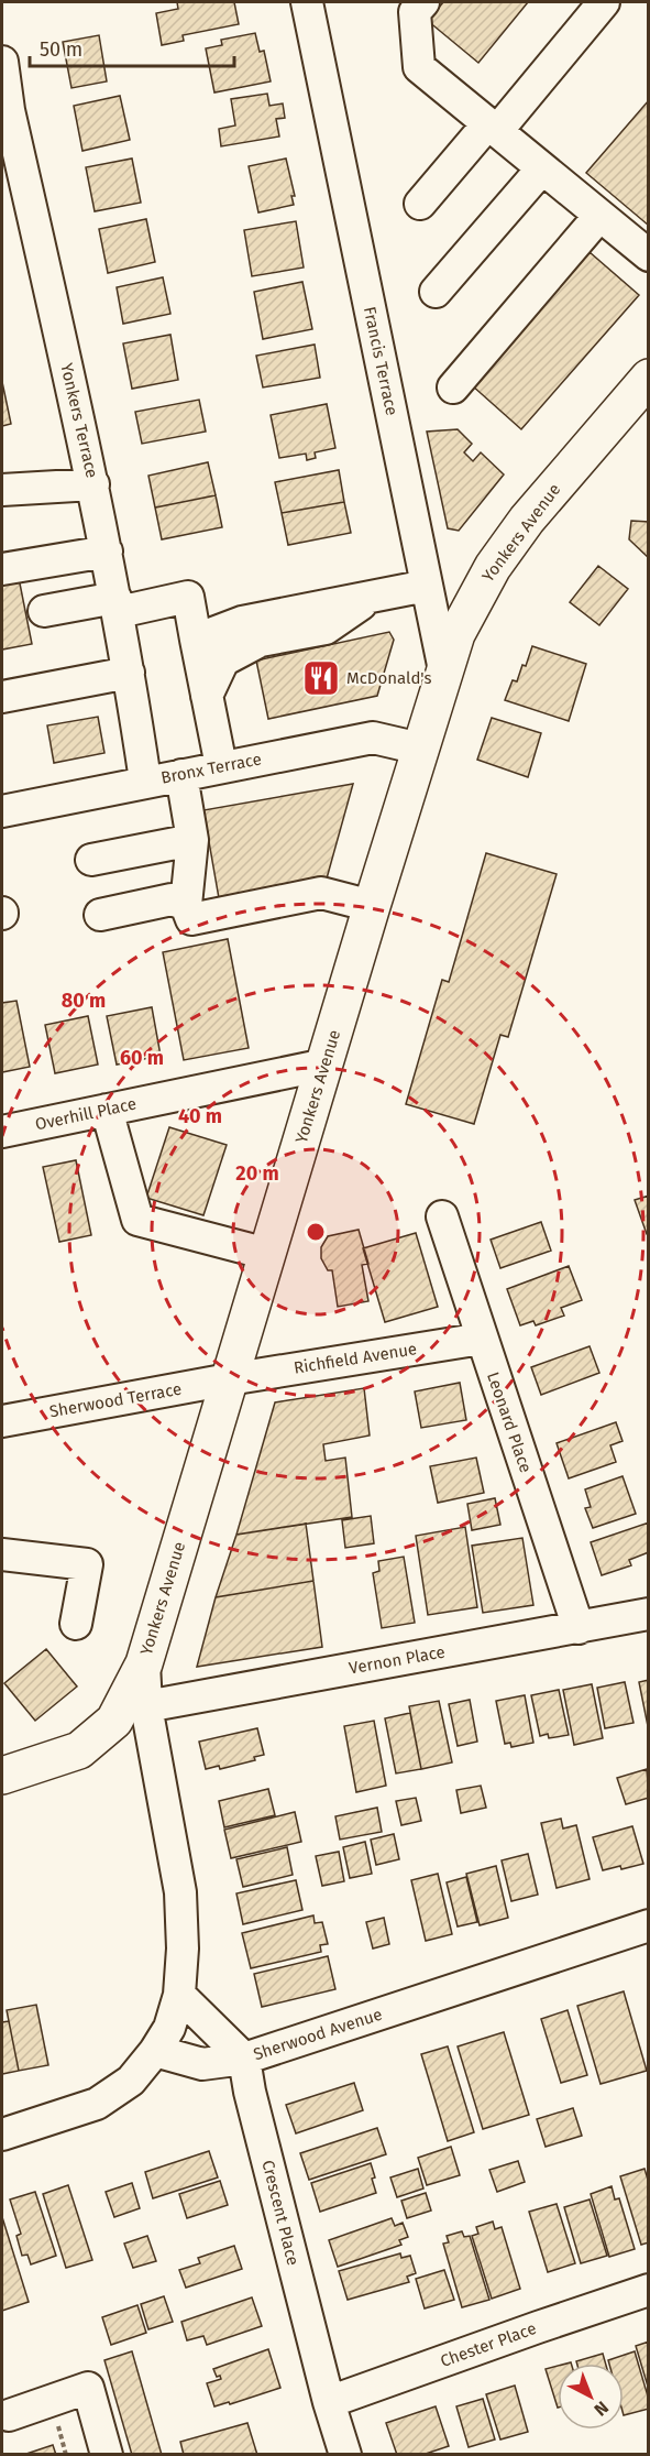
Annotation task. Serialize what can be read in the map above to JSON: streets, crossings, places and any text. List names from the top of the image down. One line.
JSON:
{"streets":{"main road":["Yonkers Avenue"],"street":["Francis Terrace","Yonkers Terrace","Bronx Terrace","Overhill Place","Richfield Avenue","Sherwood Terrace","Leonard Place","Vernon Place","Sherwood Avenue","Crescent Place","Chester Place"]},"crossings":[["Francis Terrace","Yonkers Avenue"],["Yonkers Terrace","Bronx Terrace"],["Yonkers Avenue","Bronx Terrace"],["Yonkers Avenue","Overhill Place"],["Yonkers Avenue","Richfield Avenue"],["Yonkers Avenue","Sherwood Terrace"],["Richfield Avenue","Sherwood Terrace"],["Richfield Avenue","Leonard Place"],["Leonard Place","Vernon Place"],["Sherwood Avenue","Crescent Place"],["Crescent Place","Chester Place"]],"places":{"restaurant":["McDonald's"]},"scale_bar":"50 m","north":"bottom right","rings":["80 m","60 m","40 m","20 m"]}
